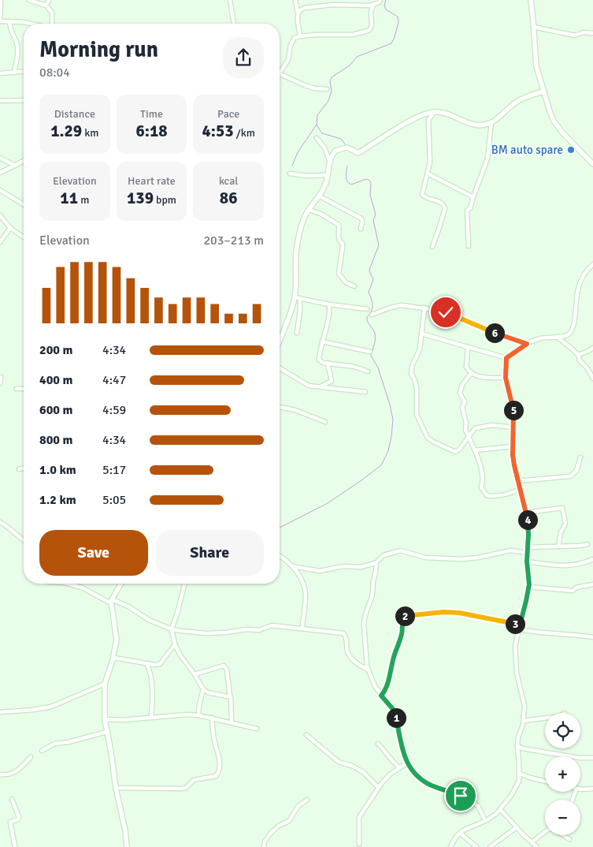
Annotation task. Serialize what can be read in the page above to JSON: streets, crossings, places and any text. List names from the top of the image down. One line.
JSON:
{"places":["BM auto spare"],"page":{"heading":["Morning run","08:04"],"stats":[["Distance","1.29 km"],["Time","6:18"],["Pace","4:53 /km"],["Elevation","11 m"],["Heart rate","139 bpm"],["kcal","86"]],"chart":["Elevation","203–213 m"],"pins":["6","5","4","2","3","1"],"list":[{"name":"200 m","note":"4:34"},{"name":"400 m","note":"4:47"},{"name":"600 m","note":"4:59"},{"name":"800 m","note":"4:34"},{"name":"1.0 km","note":"5:17"},{"name":"1.2 km","note":"5:05"}],"buttons":["Save","Share"],"map_buttons":["+","−"]}}
